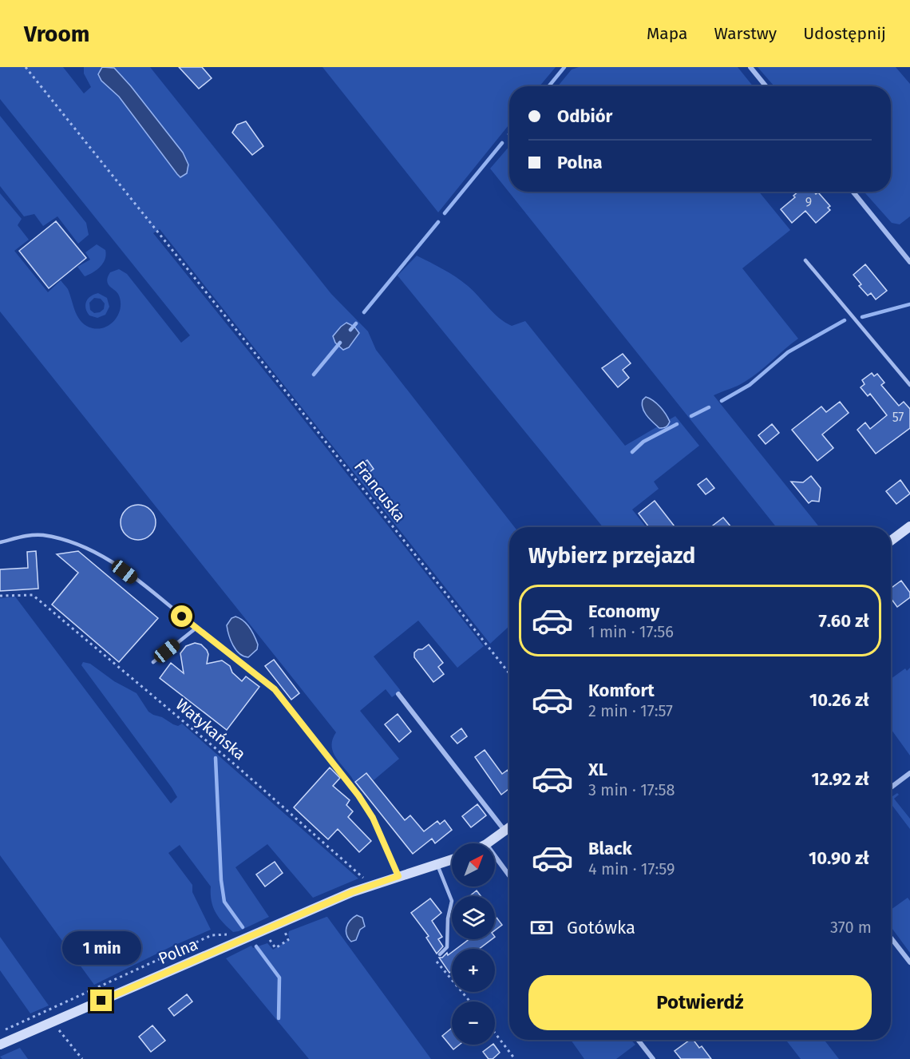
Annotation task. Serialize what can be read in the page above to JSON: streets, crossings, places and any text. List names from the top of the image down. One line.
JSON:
{"streets":{"street":["Polna"],"path":["Francuska","Watykańska"]},"crossings":[["Watykańska","Polna"]],"house_numbers":["9","57"],"north":"top right","page":{"header":"Vroom","nav":["Mapa","Warstwy","Udostępnij"],"banner":["Odbiór","Polna"],"heading":"Wybierz przejazd","list":[{"name":"Economy","note":"1 min · 17:56","value":"7.60 zł"},{"name":"Komfort","note":"2 min · 17:57","value":"10.26 zł"},{"name":"XL","note":"3 min · 17:58","value":"12.92 zł"},{"name":"Black","note":"4 min · 17:59","value":"10.90 zł"}],"map_buttons":["+","−"],"pay":["Gotówka","370 m"],"bubble":"1 min","buttons":"Potwierdź"}}
